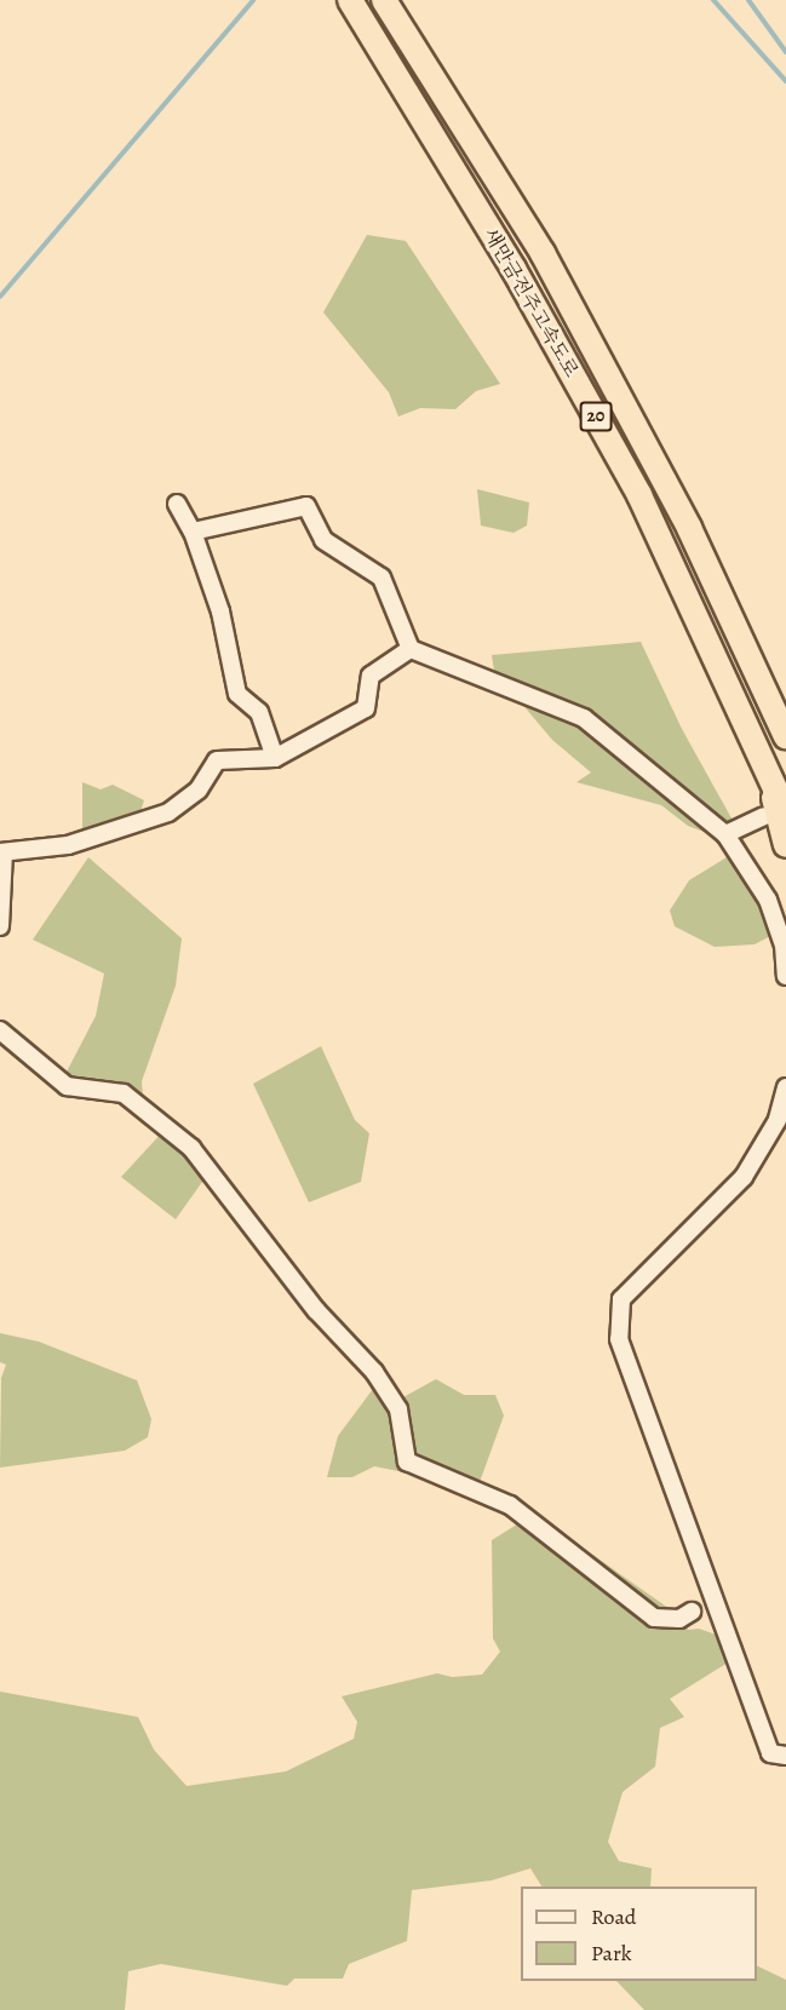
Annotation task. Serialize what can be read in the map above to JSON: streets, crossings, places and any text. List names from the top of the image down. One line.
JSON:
{"streets":{"highway":["새만금전주고속도로","20"]},"legend":["Road","Park"]}
